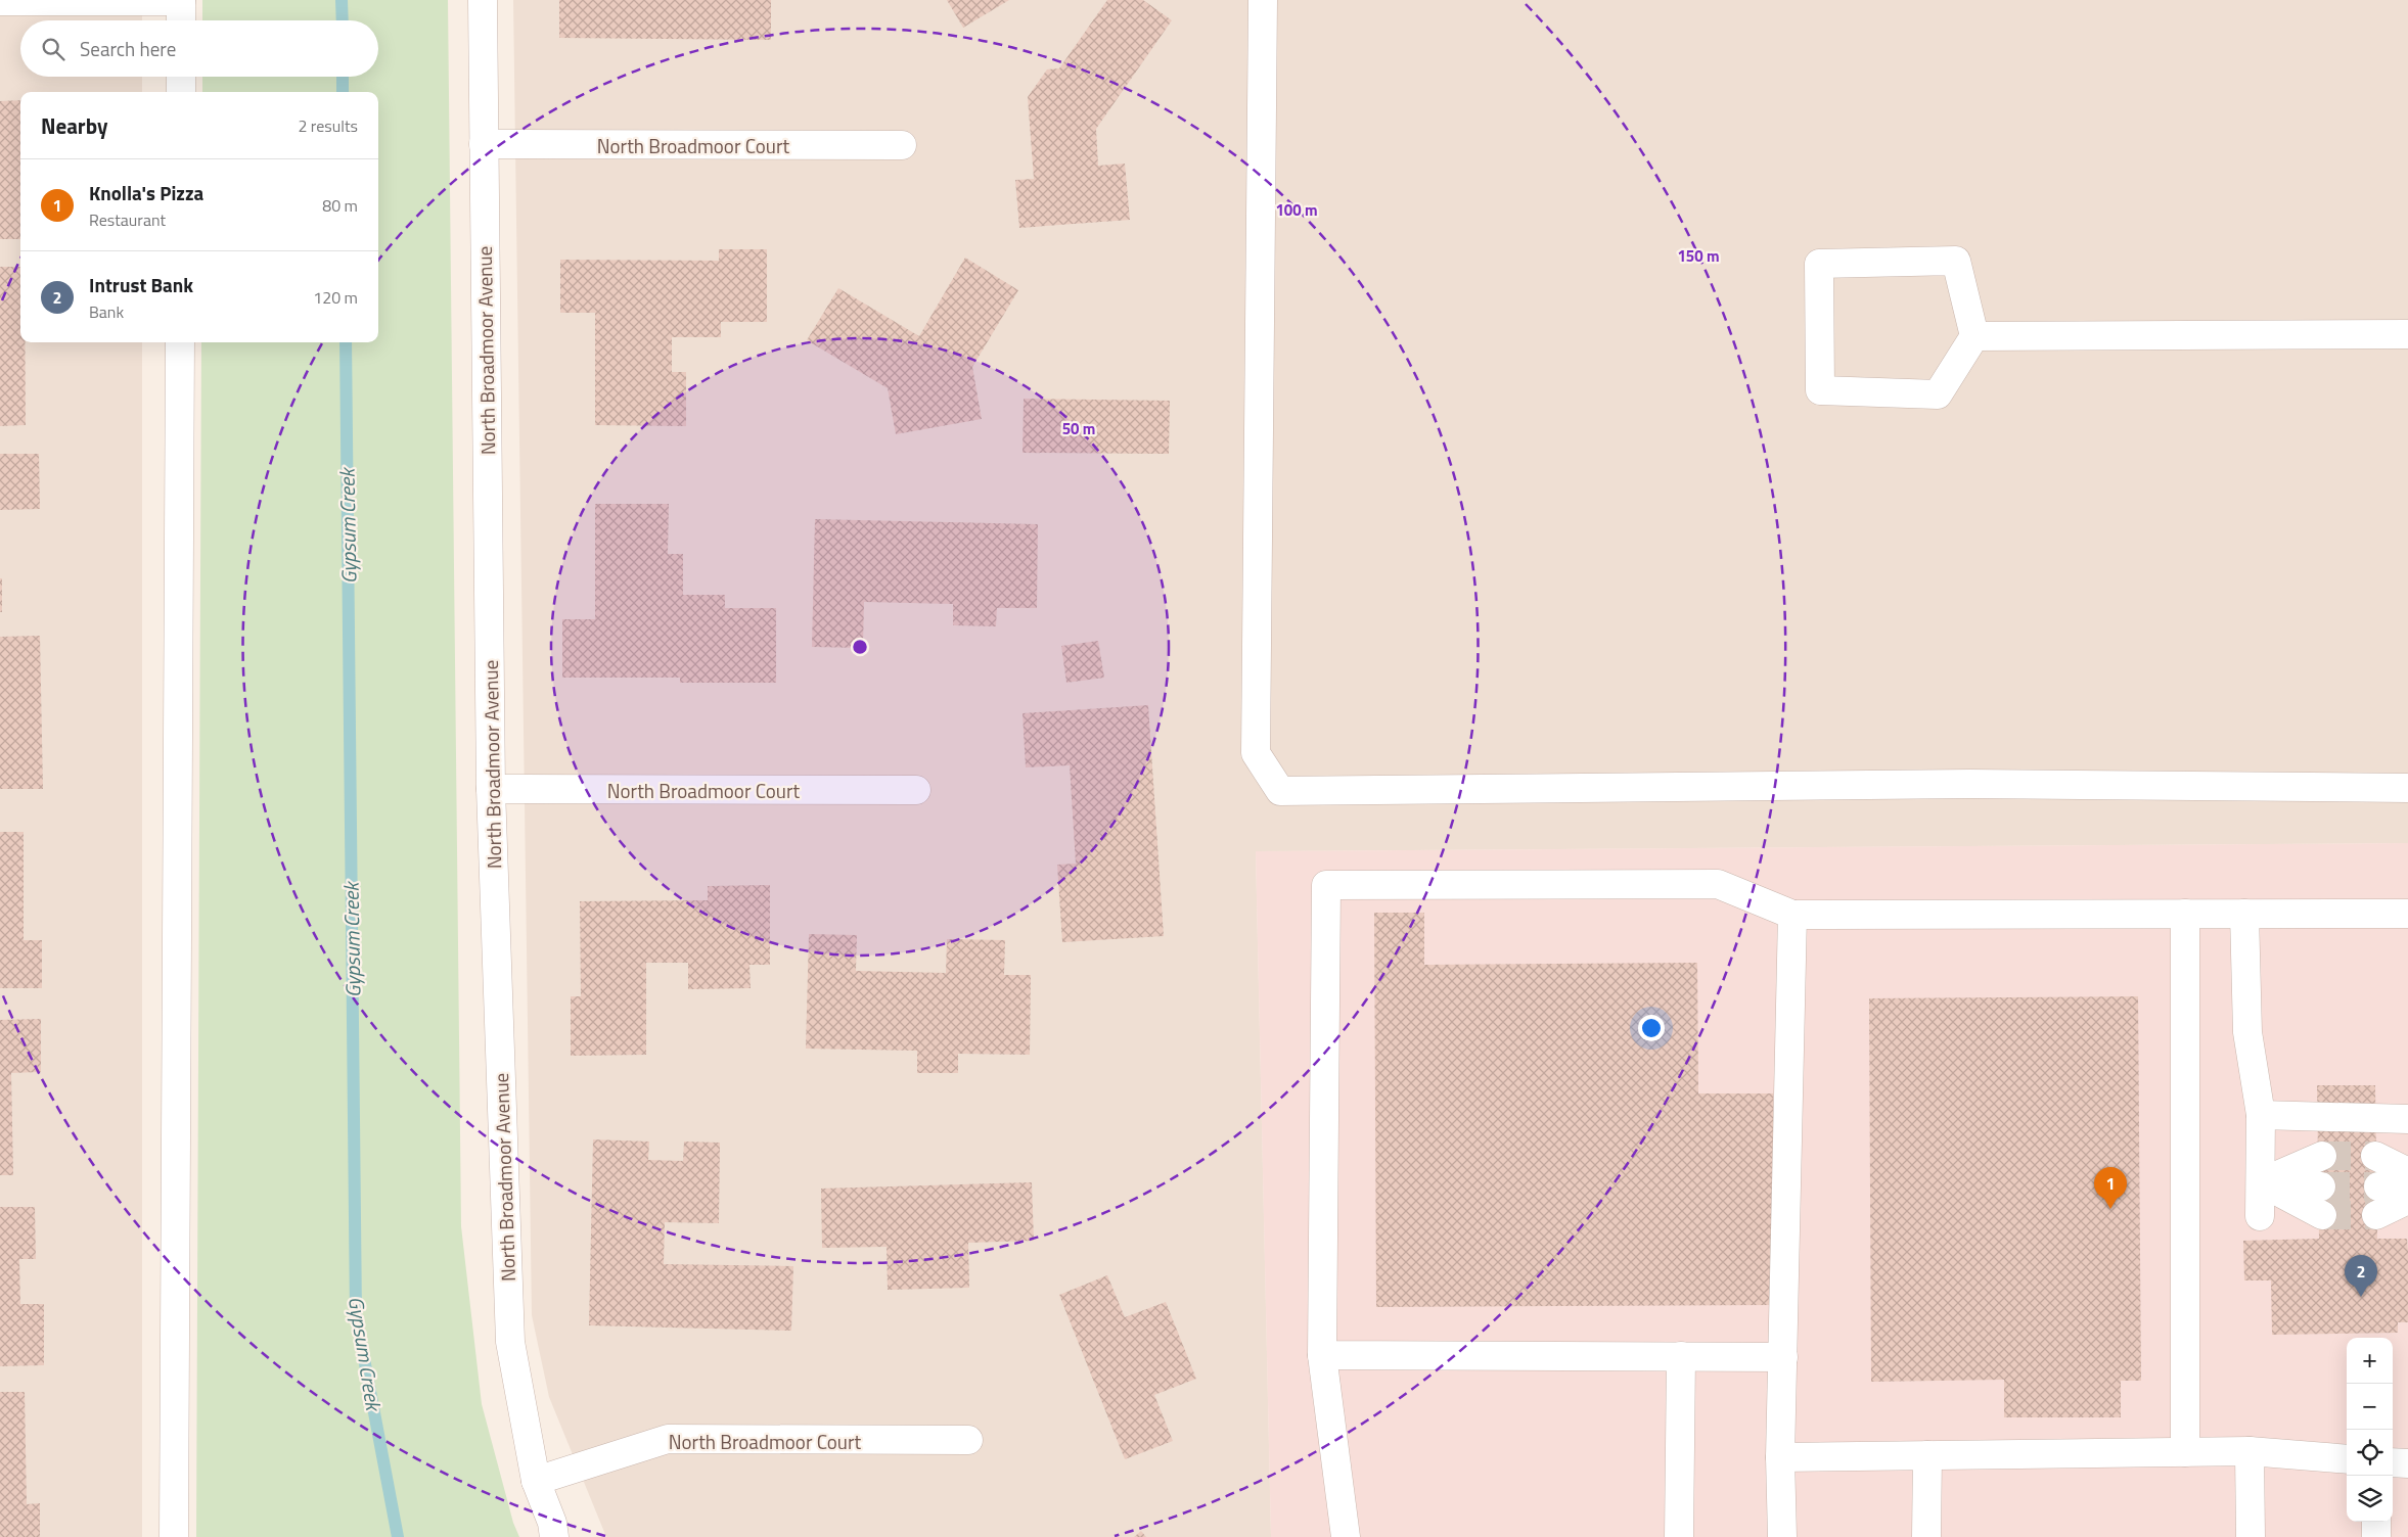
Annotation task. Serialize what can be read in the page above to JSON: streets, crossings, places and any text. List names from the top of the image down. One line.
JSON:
{"streets":{"street":["North Broadmoor Court","North Broadmoor Avenue"]},"crossings":[["North Broadmoor Court","North Broadmoor Avenue"]],"water":["Gypsum Creek"],"page":{"search":"Search here","heading":["Nearby","2 results"],"list":[{"mark":"1","name":"Knolla's Pizza","note":"Restaurant","value":"80 m"},{"mark":"2","name":"Intrust Bank","note":"Bank","value":"120 m"}],"pins":["1","2"],"map_buttons":["+","−"]},"rings":["100 m","150 m","50 m"]}
